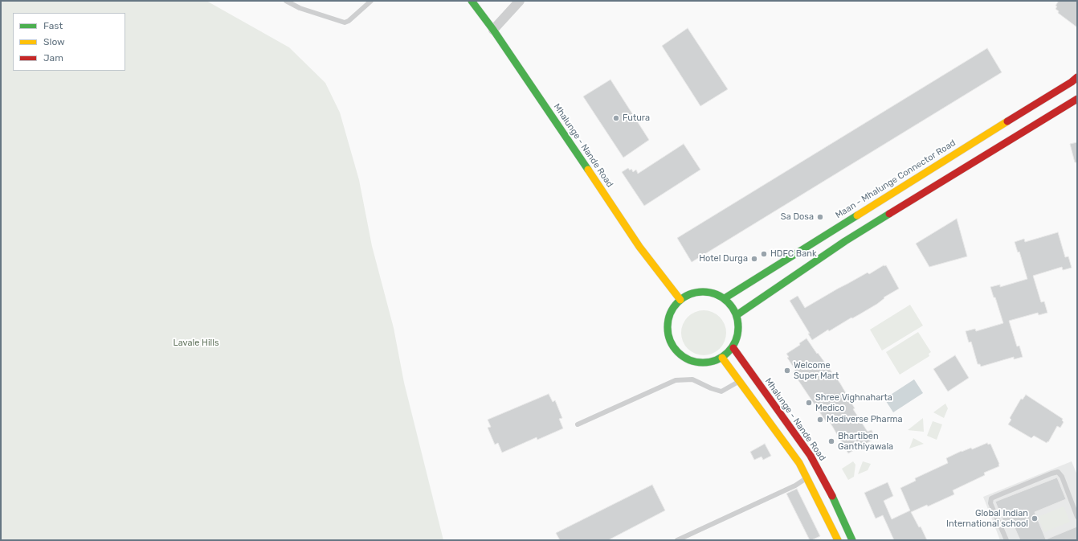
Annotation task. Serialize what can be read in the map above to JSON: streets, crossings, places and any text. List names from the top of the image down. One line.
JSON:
{"streets":{"main road":["Mhalunge - Nande Road","Maan - Mhalunge Connector Road"]},"crossings":[["Mhalunge - Nande Road","Maan - Mhalunge Connector Road"]],"parks":["Lavale Hills"],"places":["Futura","Sa Dosa","HDFC Bank","Hotel Durga","Welcome Super Mart","Shree Vighnaharta Medico","Mediverse Pharma","Bhartiben Ganthiyawala","Global Indian International school"],"legend":["Fast","Slow","Jam"]}
